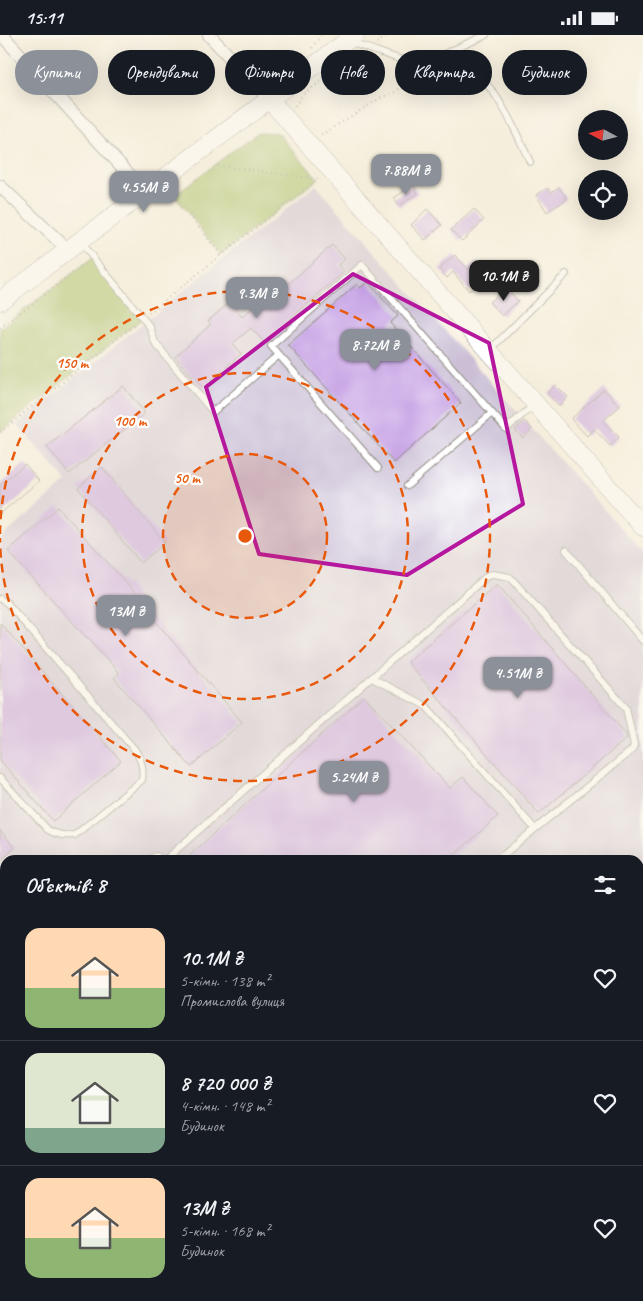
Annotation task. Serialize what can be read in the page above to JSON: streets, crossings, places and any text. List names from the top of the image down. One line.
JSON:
{"north":"left","page":{"status":"15:11","chip":["Купити","Орендувати","Фільтри","Нове","Квартира","Будинок"],"price":["7.88M ₴","4.55M ₴","10.1M ₴","9.3M ₴","8.72M ₴","13M ₴","4.51M ₴","5.24M ₴"],"heading":"Об’єктів: 8","list":[{"name":"10.1M ₴","note":"5-кімн. · 138 m² · Промислова вулиця"},{"name":"8 720 000 ₴","note":"4-кімн. · 148 m² · Будинок"},{"name":"13M ₴","note":"5-кімн. · 168 m² · Будинок"}]},"rings":["150 m","100 m","50 m"]}
